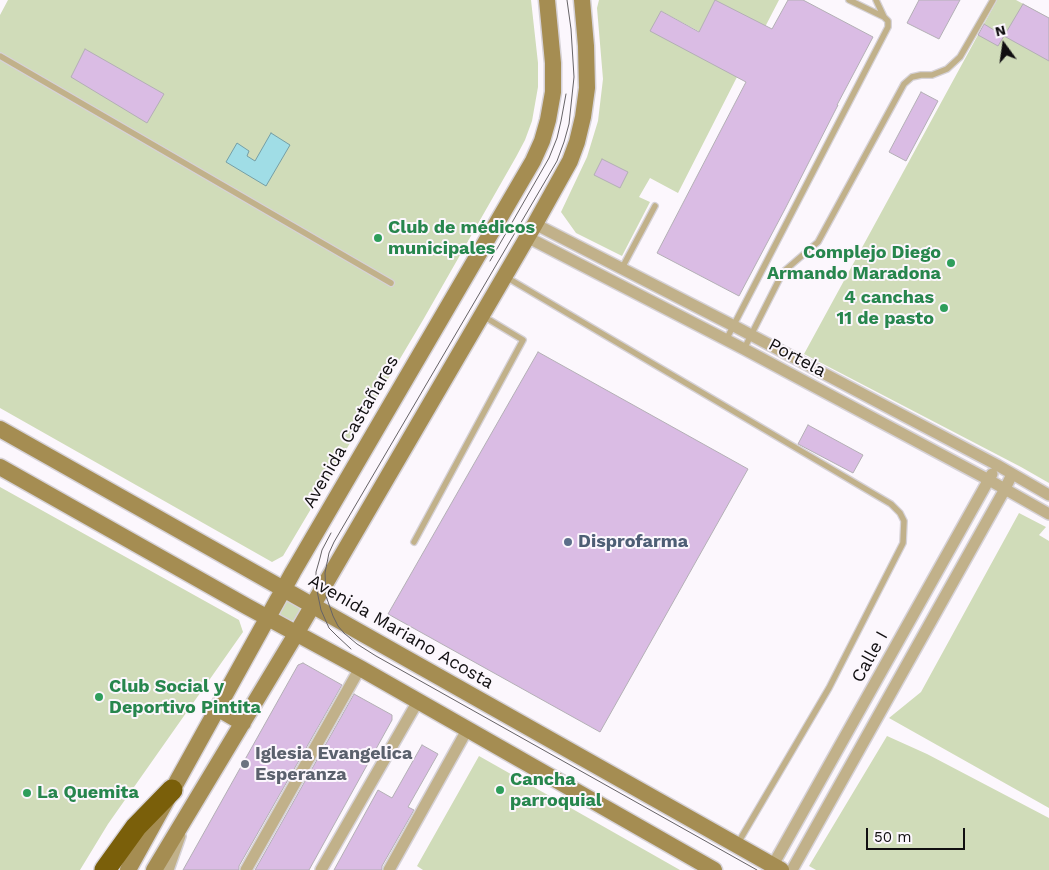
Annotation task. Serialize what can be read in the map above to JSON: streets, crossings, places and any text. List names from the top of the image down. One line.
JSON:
{"streets":{"main road":["Avenida Castañares","Avenida Mariano Acosta"],"street":["Portela","Calle I"]},"crossings":[["Portela","Calle I"],["Avenida Castañares","Avenida Mariano Acosta"],["Avenida Mariano Acosta","Calle I"]],"places":["Club de médicos municipales","Complejo Diego Armando Maradona","4 canchas 11 de pasto","Disprofarma","Club Social y Deportivo Pintita","Iglesia Evangelica Esperanza","Cancha parroquial","La Quemita"],"scale_bar":"50 m","north":"top"}
